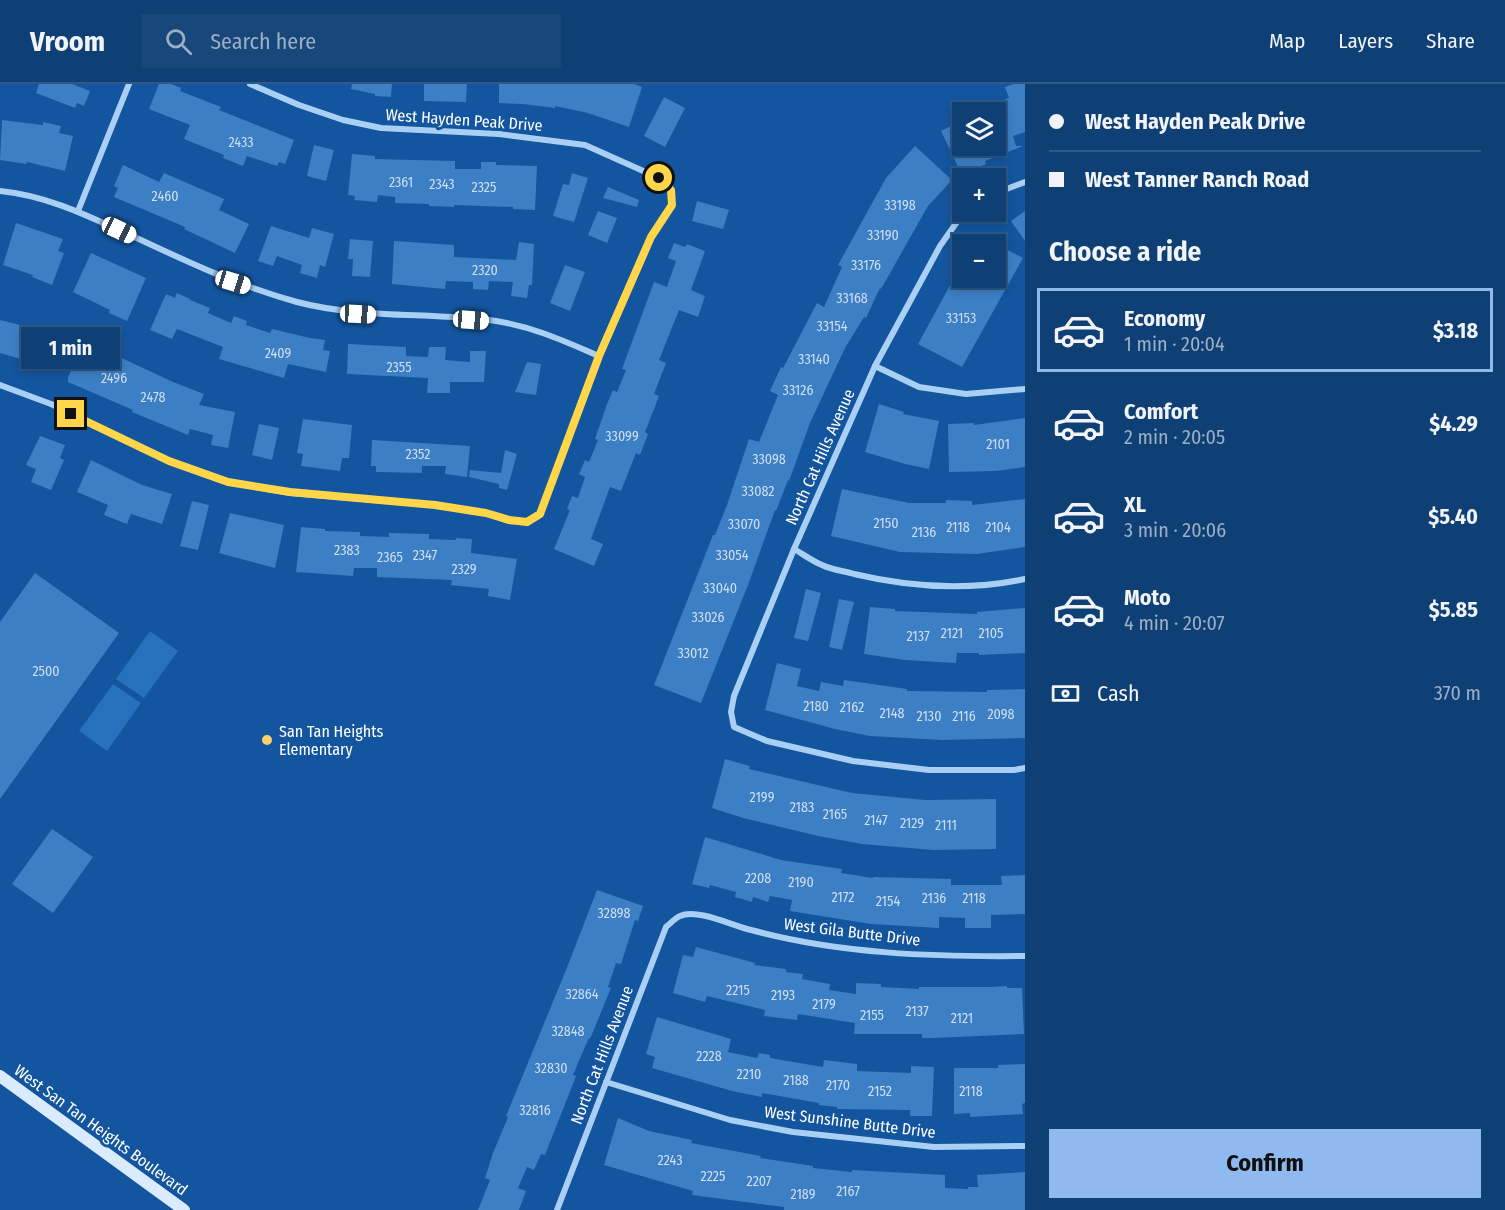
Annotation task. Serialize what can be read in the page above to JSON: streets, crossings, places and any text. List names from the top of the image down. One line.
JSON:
{"streets":{"street":["West Hayden Peak Drive","North Cat Hills Avenue","West Gila Butte Drive","West Sunshine Butte Drive","West San Tan Heights Boulevard"]},"crossings":[["North Cat Hills Avenue","West Gila Butte Drive"],["North Cat Hills Avenue","West Sunshine Butte Drive"]],"places":["San Tan Heights Elementary"],"house_numbers":["2433","2361","2343","2325","2460","33198","33190","33176","2320","33168","33153","33154","2409","33140","2355","2496","33126","2478","33099","2101","2352","33098","33082","2150","33070","2118","2104","2136","2383","2347","33054","2365","2329","33040","33026","2121","2105","2137","33012","2500","2180","2162","2148","2098","2130","2116","2199","2183","2165","2147","2129","2111","2208","2190","2172","2136","2118","2154","32898","2215","32864","2193","2179","2137","2155","2121","32848","2228","32830","2210","2188","2170","2152","2118","32816","2243","2225","2207","2167","2189"],"page":{"header":"Vroom","search":"Search here","nav":["Map","Layers","Share"],"banner":["West Hayden Peak Drive","West Tanner Ranch Road"],"map_buttons":["+","−"],"heading":"Choose a ride","list":[{"name":"Economy","note":"1 min · 20:04","value":"$3.18"},{"name":"Comfort","note":"2 min · 20:05","value":"$4.29"},{"name":"XL","note":"3 min · 20:06","value":"$5.40"},{"name":"Moto","note":"4 min · 20:07","value":"$5.85"}],"bubble":"1 min","pay":["Cash","370 m"],"buttons":"Confirm"}}
